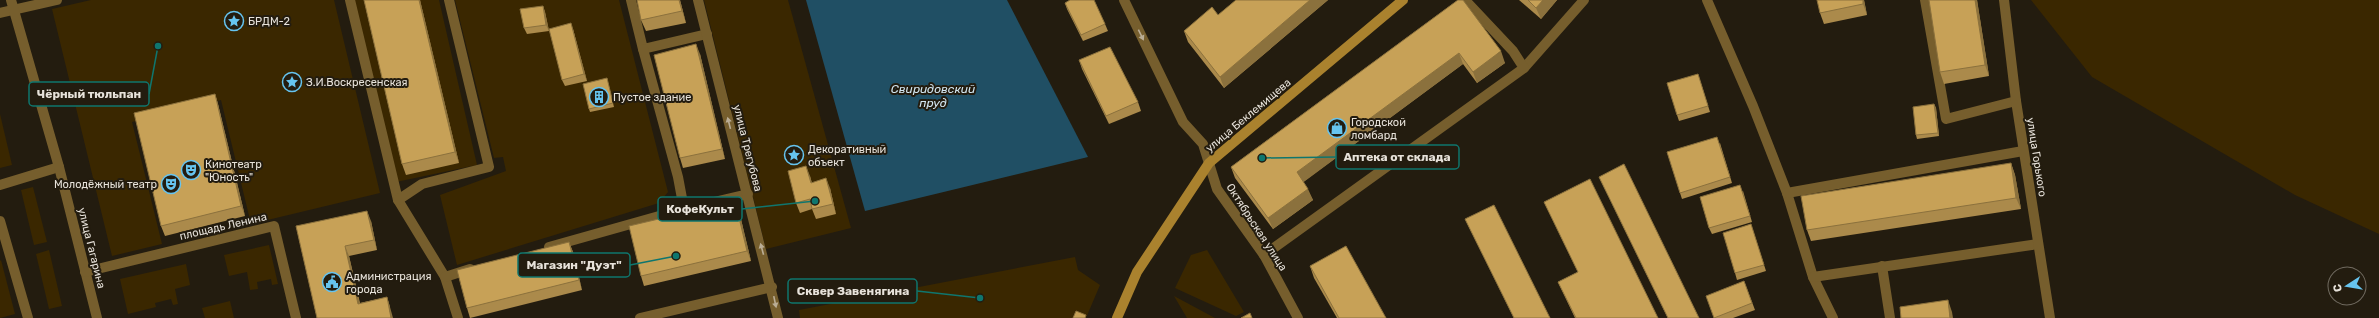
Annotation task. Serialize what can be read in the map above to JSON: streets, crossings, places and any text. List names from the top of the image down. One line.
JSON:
{"streets":{"main road":["улица Беклемищева"],"street":["улица Трегубова","улица Горького","площадь Ленина","Октябрьская улица","улица Гагарина"]},"crossings":[["улица Беклемищева","Октябрьская улица"],["площадь Ленина","улица Гагарина"]],"one_way":["Октябрьская улица"],"water":["Свиридовский пруд"],"places":{"place":["БРДМ-2","З.И.Воскресенская","Декоративный объект"],"other":["Чёрный тюльпан","Аптека от склада","КофеКульт","Магазин \"Дуэт\"","Сквер Завенягина"],"building":["Пустое здание"],"shop":["Городской ломбард"],"theatre":["Кинотеатр \"Юность\"","Молодёжный театр"],"public building":["Администрация города"]},"north":"left"}
